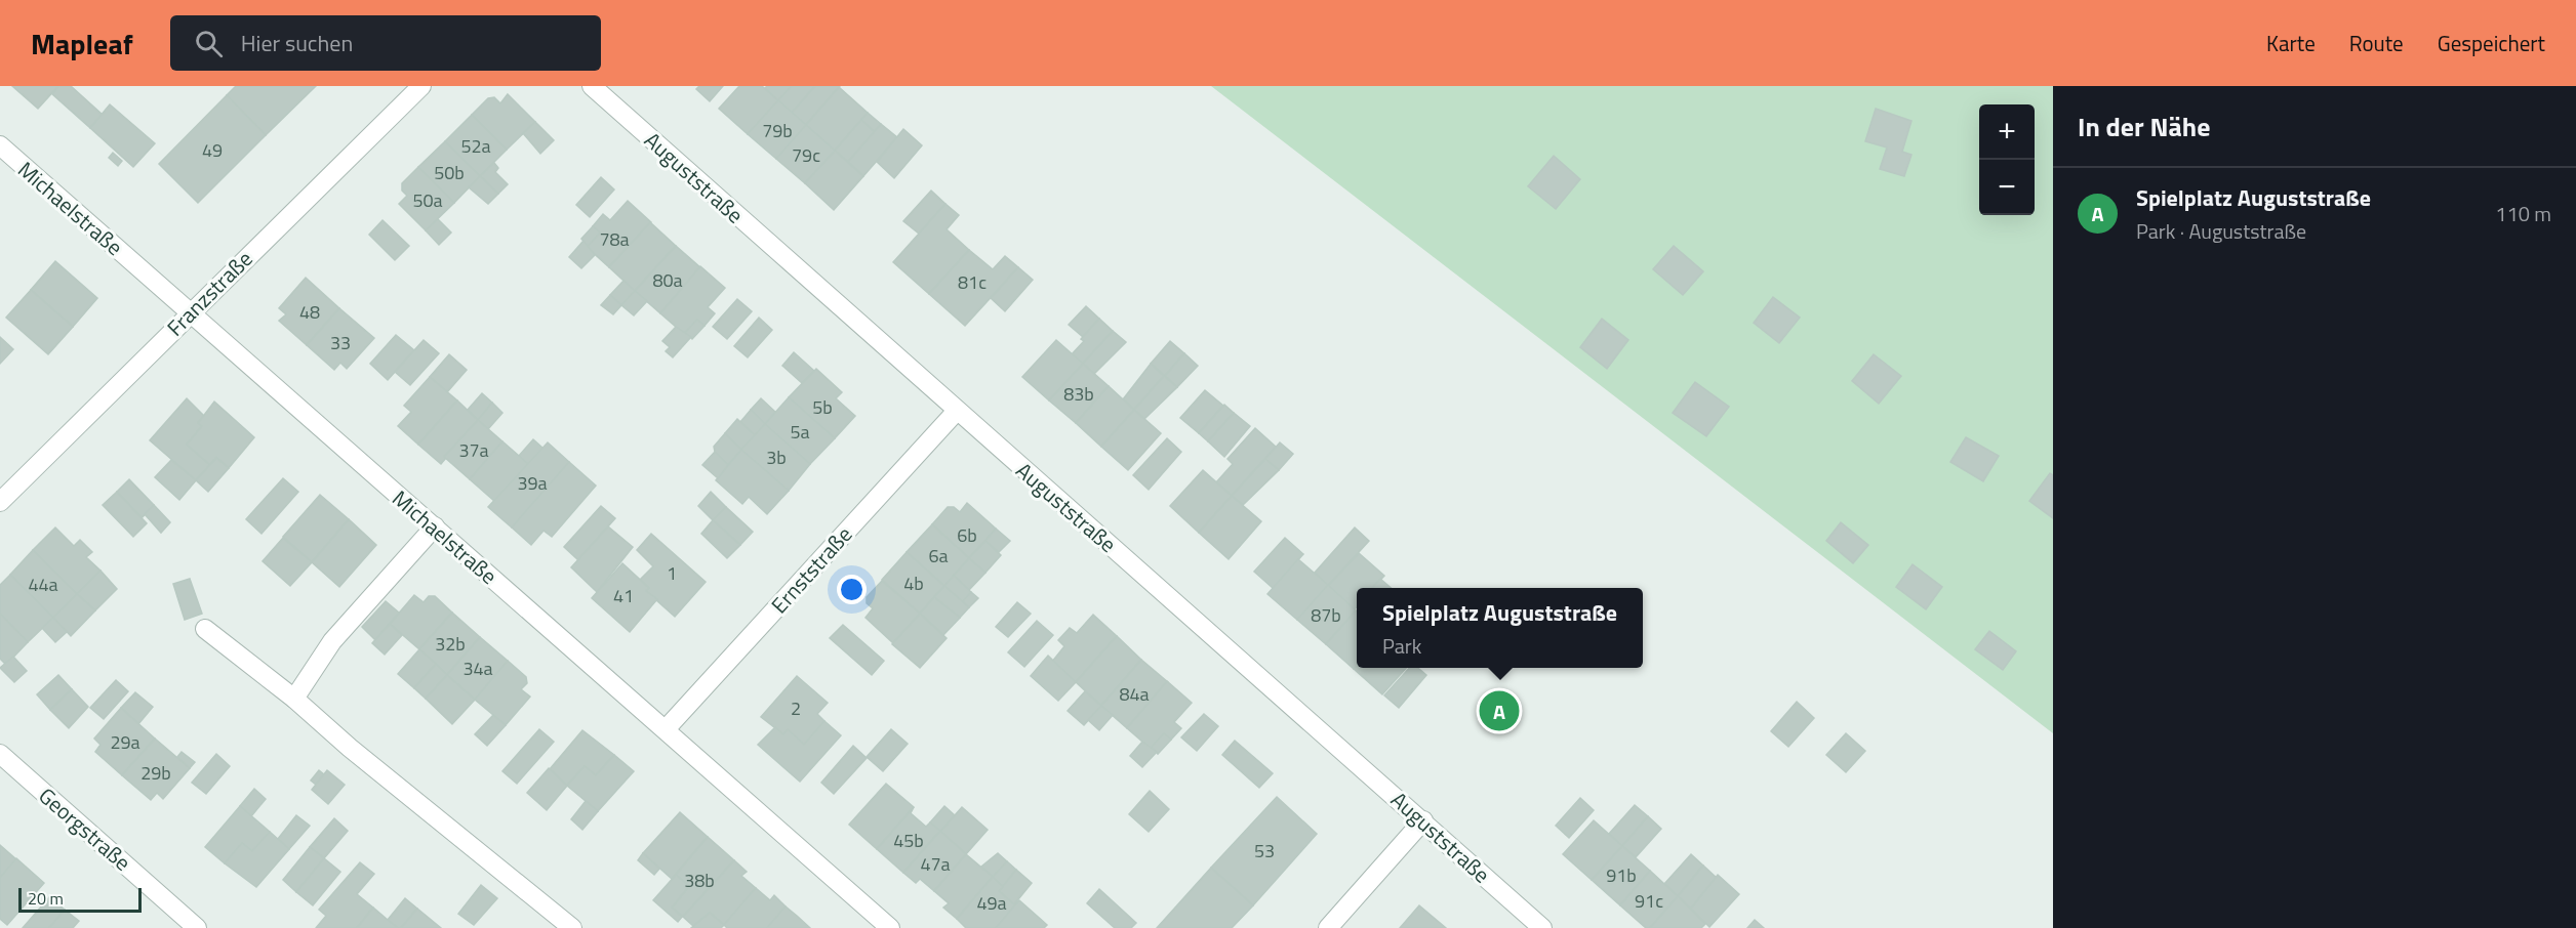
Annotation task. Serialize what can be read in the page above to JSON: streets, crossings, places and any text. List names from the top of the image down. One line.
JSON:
{"streets":{"street":["Auguststraße","Michaelstraße","Franzstraße","Ernststraße","Georgstraße"]},"crossings":[["Auguststraße","Ernststraße"],["Michaelstraße","Franzstraße"],["Michaelstraße","Ernststraße"]],"house_numbers":["79b","52a","49","79c","50b","50a","78a","80a","81c","48","33","83b","5b","5a","37a","3b","39a","6b","6a","1","4b","44a","41","87b","32b","34a","84a","2","29a","29b","45b","53","47a","91b","38b","91c","49a"],"scale_bar":"20 m","page":{"header":"Mapleaf","search":"Hier suchen","nav":["Karte","Route","Gespeichert"],"heading":"In der Nähe","map_buttons":["+","−"],"list":[{"mark":"A","name":"Spielplatz Auguststraße","note":"Park · Auguststraße","value":"110 m"}],"popup":["Spielplatz Auguststraße","Park"],"pins":"A","scale":"20 m"}}
